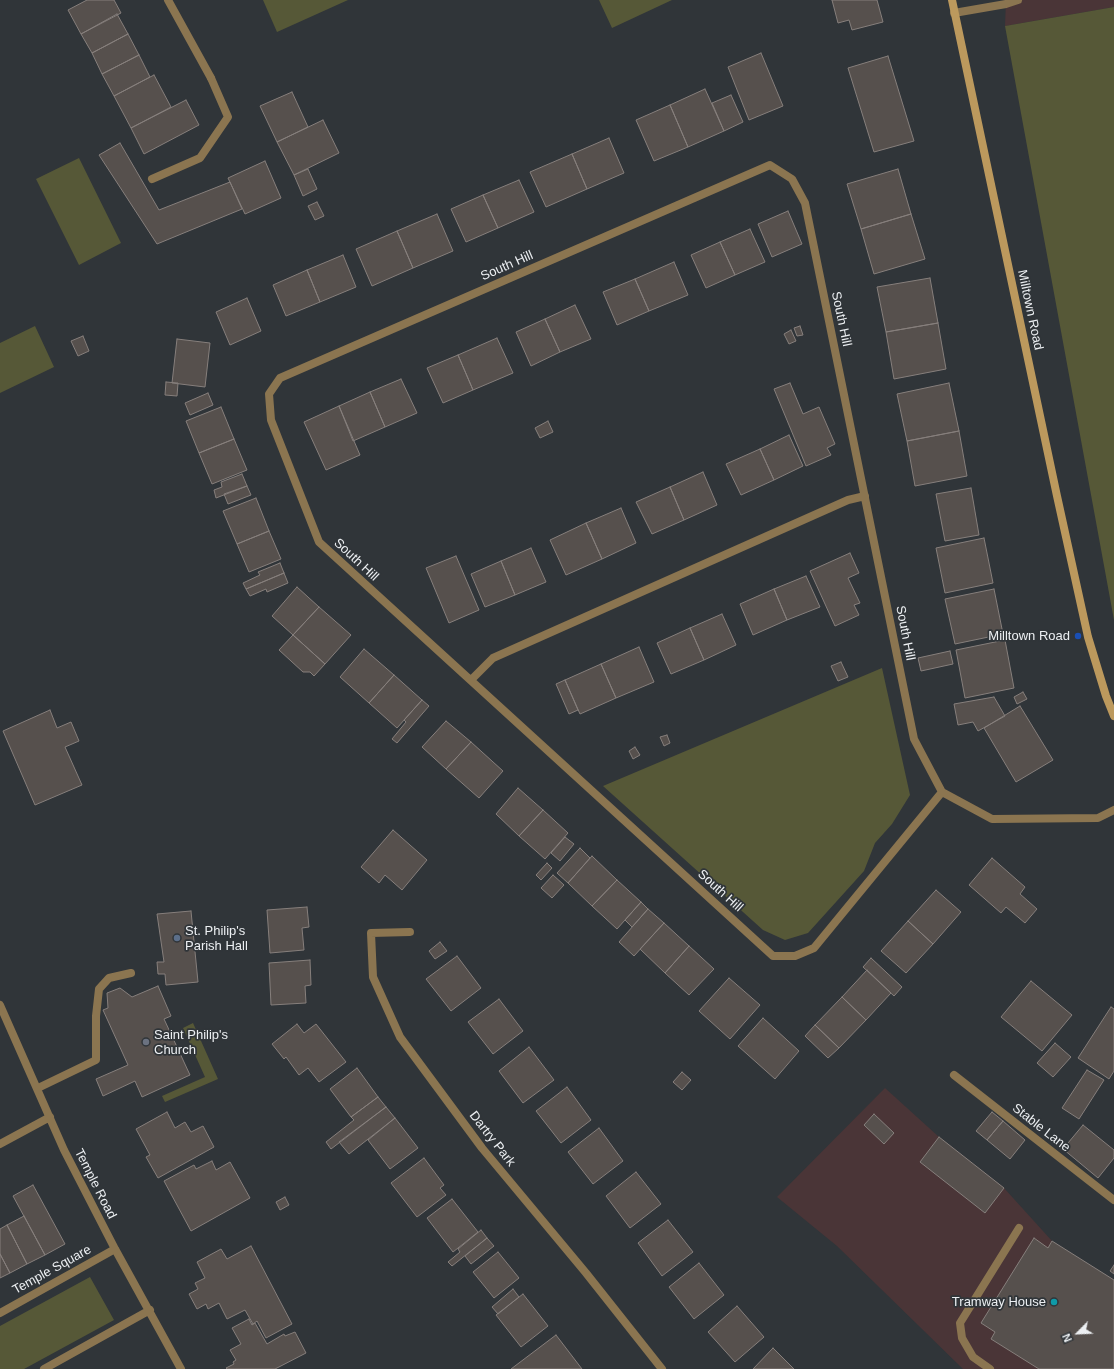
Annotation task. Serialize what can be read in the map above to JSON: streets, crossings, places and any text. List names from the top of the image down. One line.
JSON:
{"streets":{"main road":["Milltown Road"],"street":["South Hill","Stable Lane","Dartry Park","Temple Road","Temple Square"]},"crossings":[["Temple Road","Temple Square"]],"places":["Milltown Road","St. Philip's Parish Hall","Saint Philip's Church","Tramway House"],"north":"bottom left"}
